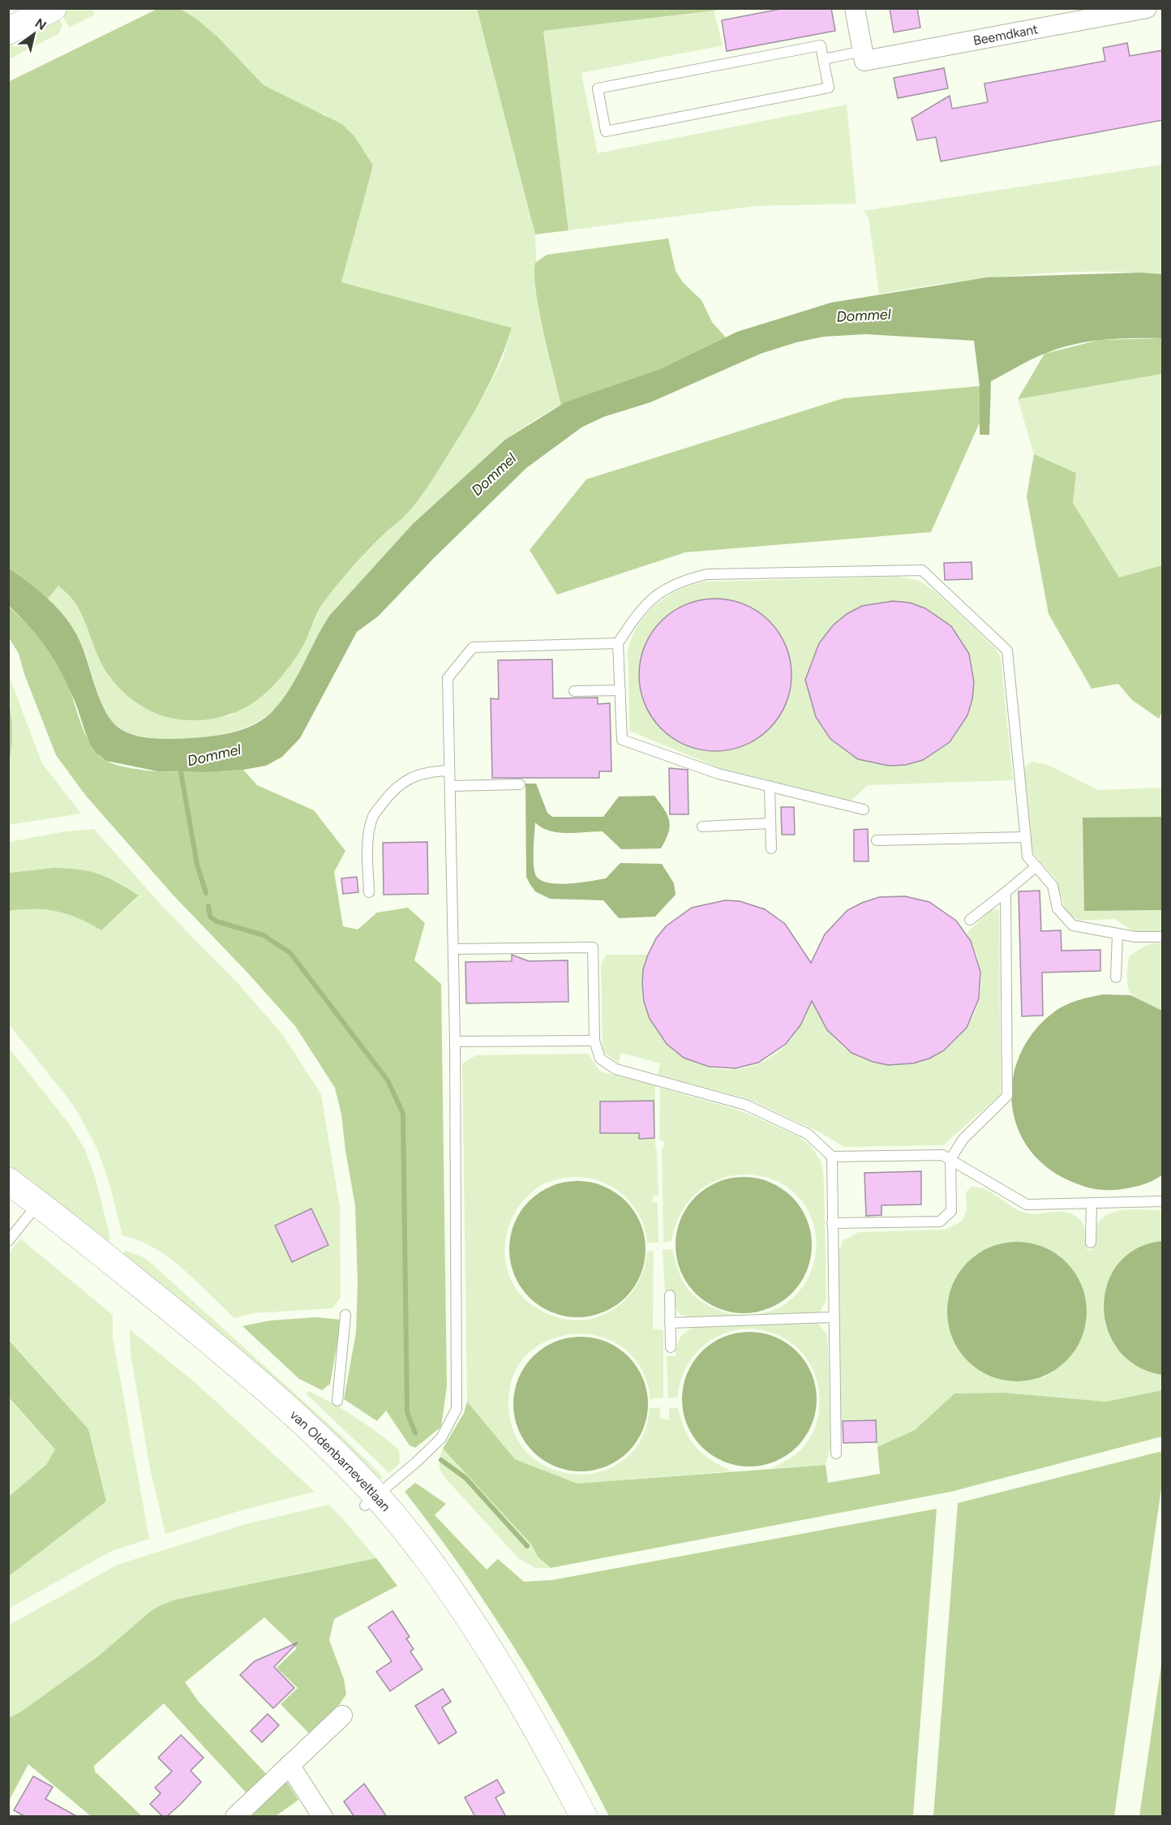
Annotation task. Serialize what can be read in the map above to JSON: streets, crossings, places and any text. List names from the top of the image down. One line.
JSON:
{"streets":{"main road":["van Oldenbarneveltlaan"],"street":["Beemdkant"]},"water":["Dommel"],"north":"top right"}
